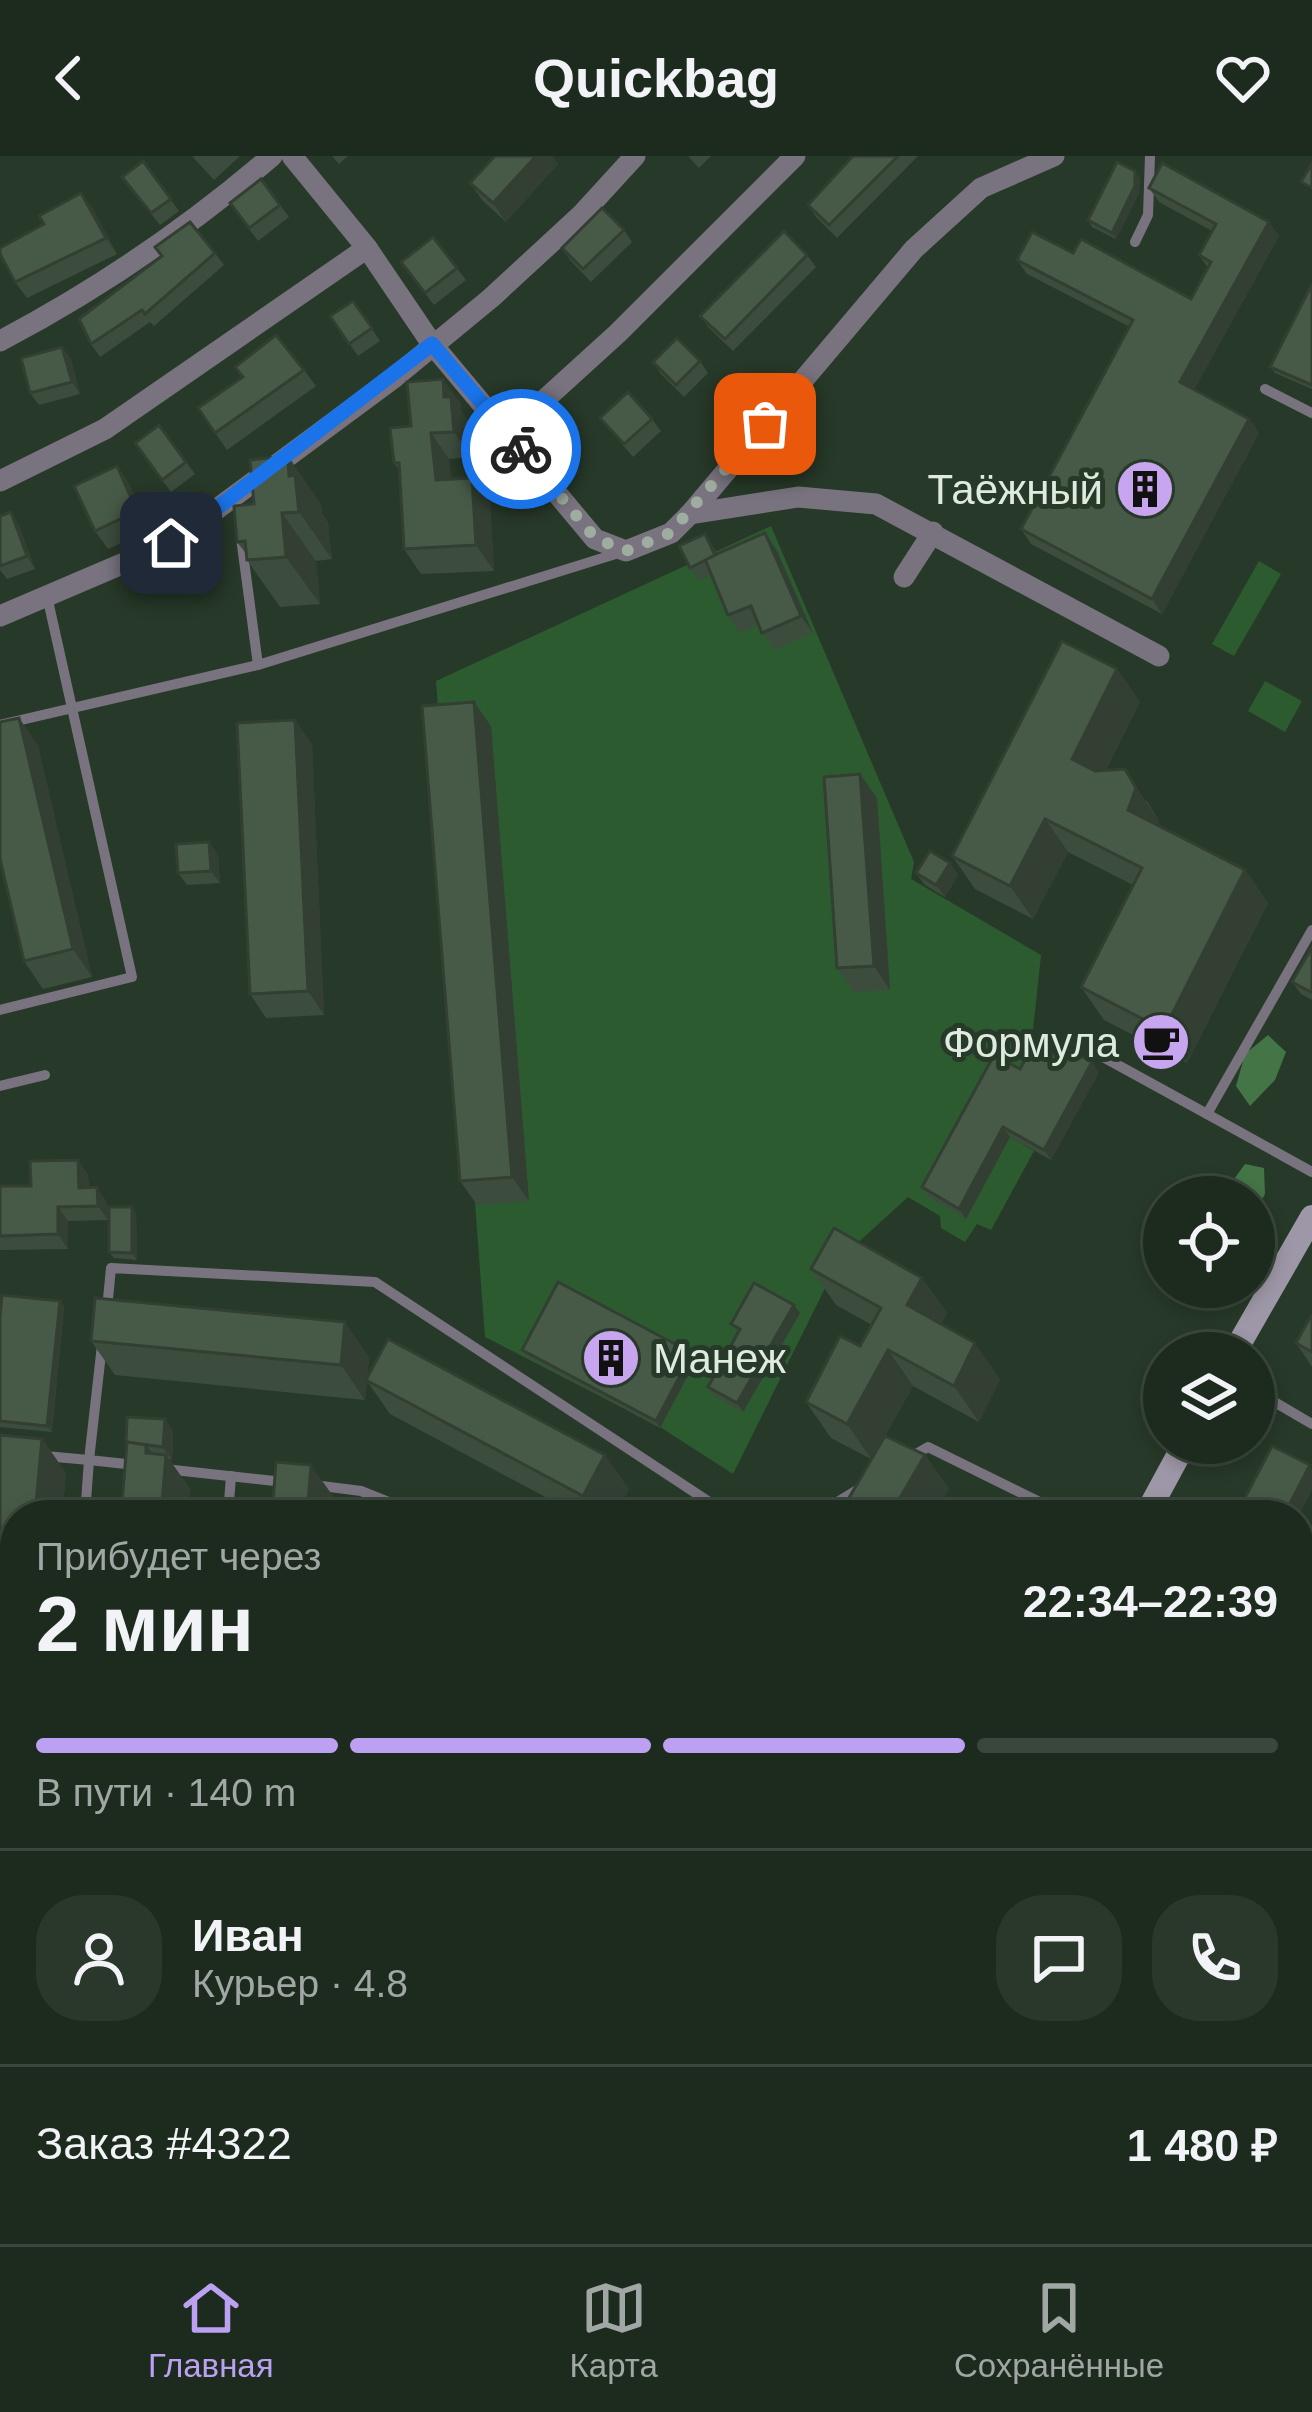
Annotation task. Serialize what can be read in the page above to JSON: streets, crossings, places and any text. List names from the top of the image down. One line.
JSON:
{"places":{"building":["Таёжный","Манеж"],"cafe":["Формула"]},"page":{"header":"Quickbag","heading":["2 мин","Прибудет через","22:34–22:39"],"panel":["Иван","Курьер · 4.8","Заказ #4322","1 480 ₽"],"bar":"В пути · 140 m","tabs":["Главная","Карта","Сохранённые"]}}
